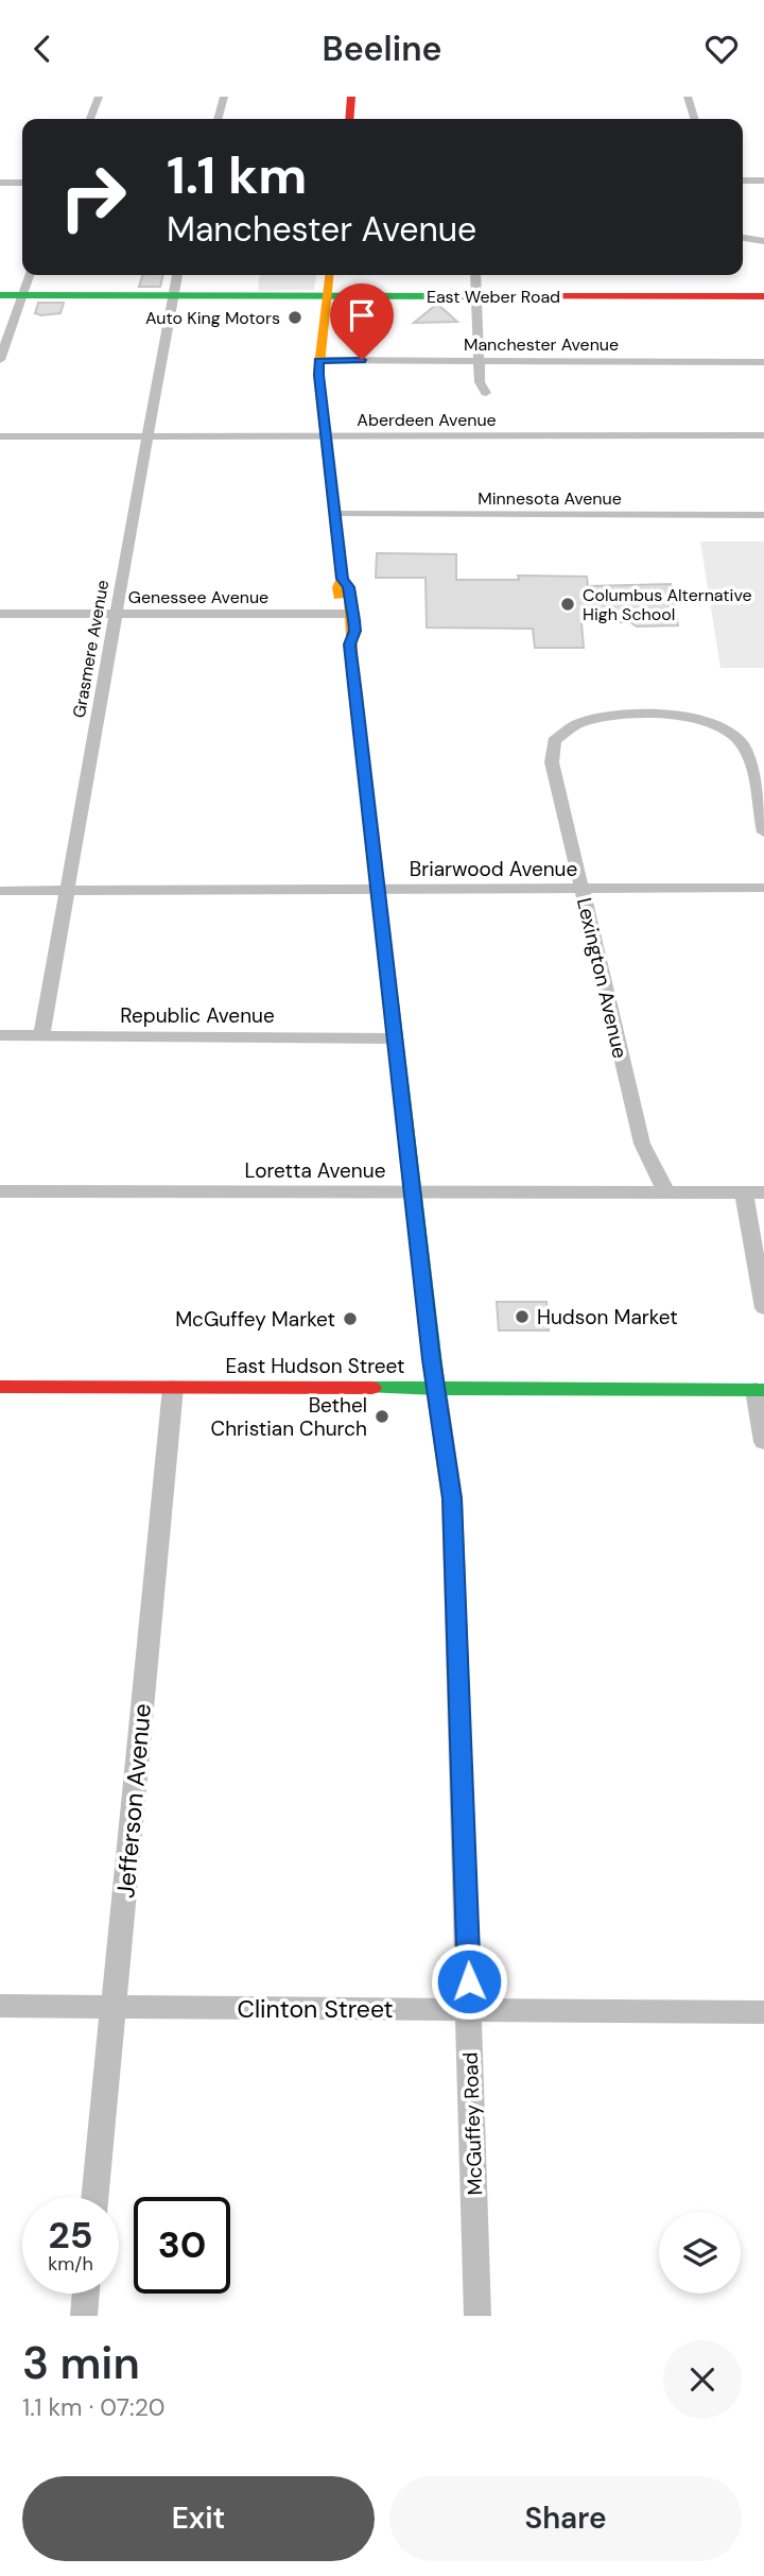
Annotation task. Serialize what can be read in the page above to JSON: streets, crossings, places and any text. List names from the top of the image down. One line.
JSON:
{"streets":{"street":["East Weber Road","Manchester Avenue","Aberdeen Avenue","Minnesota Avenue","Genessee Avenue","Grasmere Avenue","Briarwood Avenue","Lexington Avenue","Republic Avenue","Loretta Avenue","East Hudson Street","Jefferson Avenue","Clinton Street","McGuffey Road"]},"crossings":[["East Weber Road","Grasmere Avenue"],["East Weber Road","McGuffey Road"],["Manchester Avenue","McGuffey Road"],["Aberdeen Avenue","Grasmere Avenue"],["Aberdeen Avenue","McGuffey Road"],["Minnesota Avenue","McGuffey Road"],["Genessee Avenue","Grasmere Avenue"],["Genessee Avenue","McGuffey Road"],["Grasmere Avenue","Briarwood Avenue"],["Grasmere Avenue","Republic Avenue"],["Briarwood Avenue","Lexington Avenue"],["Briarwood Avenue","McGuffey Road"],["Lexington Avenue","Loretta Avenue"],["Republic Avenue","McGuffey Road"],["Loretta Avenue","McGuffey Road"],["East Hudson Street","Jefferson Avenue"],["East Hudson Street","McGuffey Road"],["Jefferson Avenue","Clinton Street"],["Clinton Street","McGuffey Road"]],"places":["Auto King Motors","Columbus Alternative High School","Hudson Market","McGuffey Market","Bethel Christian Church"],"page":{"header":"Beeline","turn":["1.1 km","Manchester Avenue"],"speed":"25 km/h","limit":"30","heading":["3 min","1.1 km · 07:20"],"buttons":["Exit","Share"]}}
